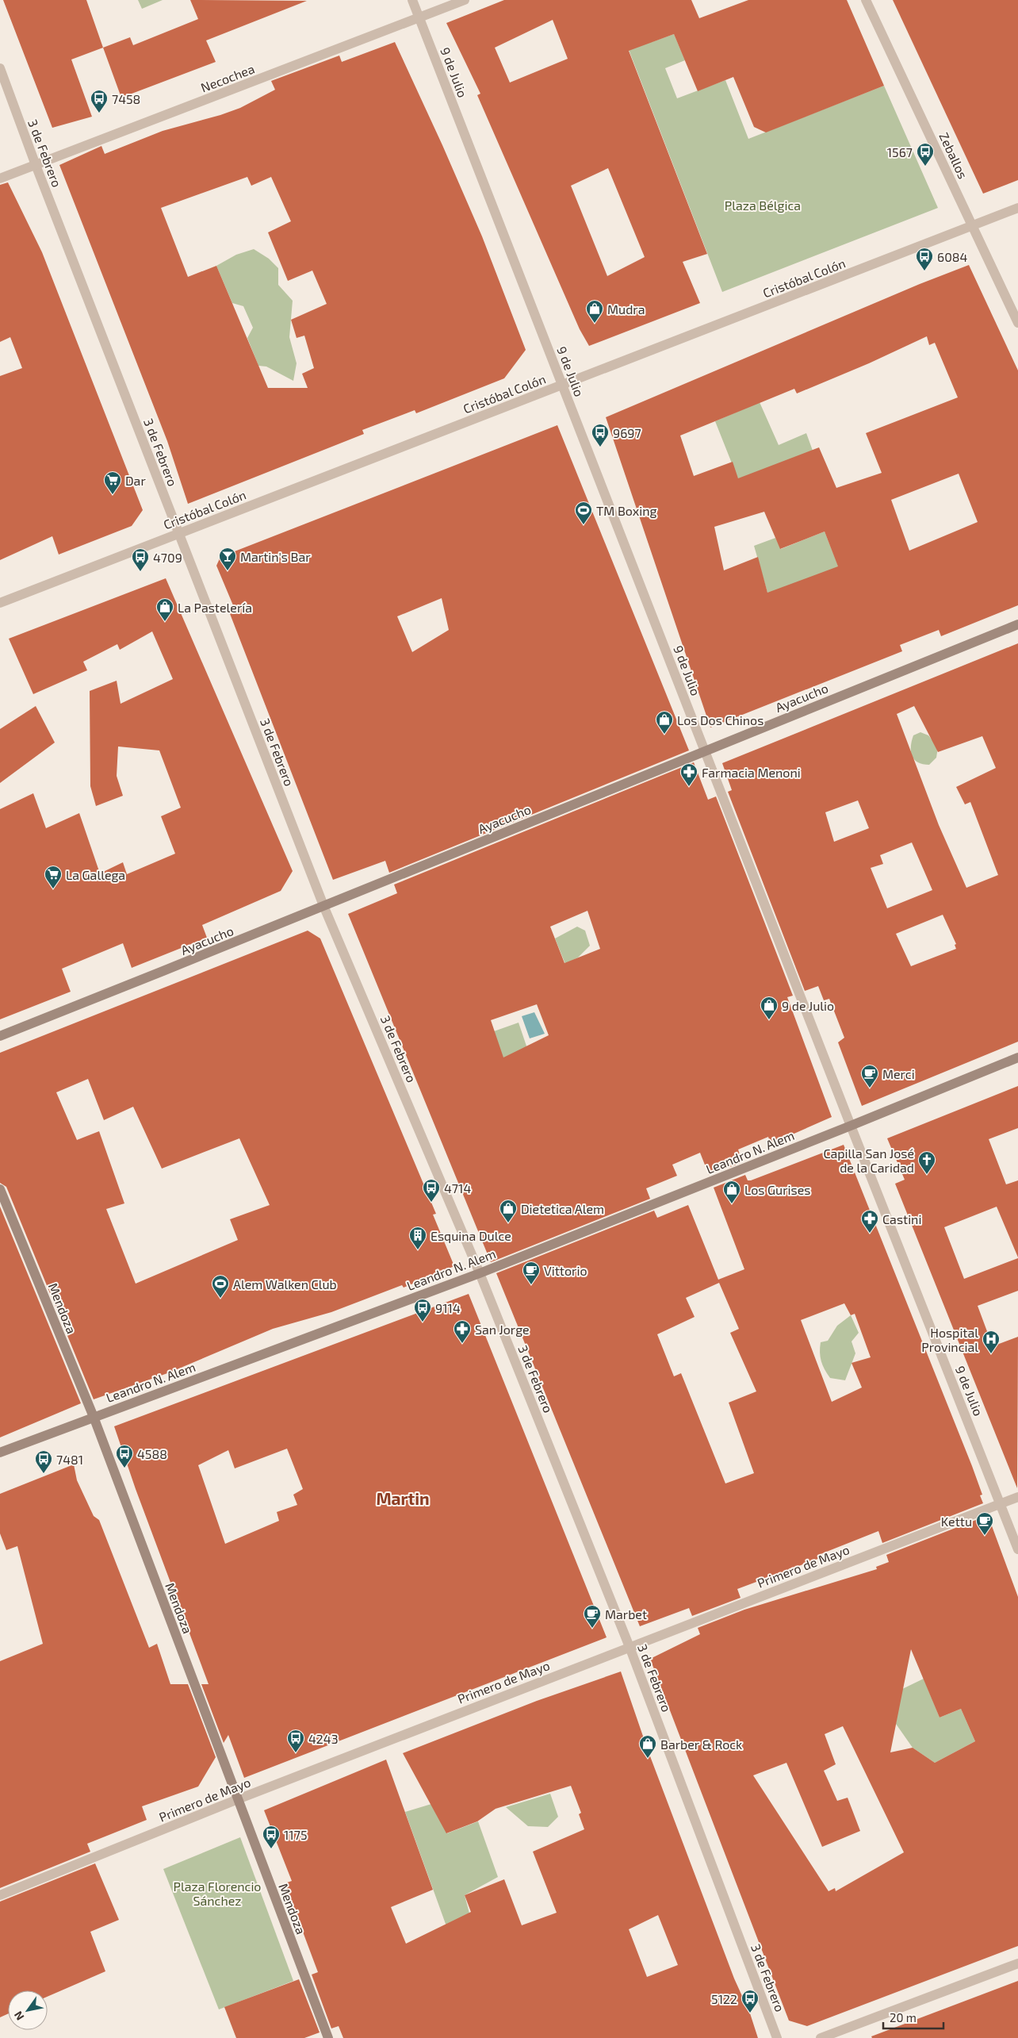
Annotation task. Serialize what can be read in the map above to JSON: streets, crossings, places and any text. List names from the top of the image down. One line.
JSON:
{"streets":{"main road":["Ayacucho","Leandro N. Alem","Mendoza"],"street":["9 de Julio","Necochea","3 de Febrero","Zeballos","Cristóbal Colón","Primero de Mayo"]},"crossings":[["9 de Julio","Necochea"],["9 de Julio","Cristóbal Colón"],["9 de Julio","Ayacucho"],["9 de Julio","Leandro N. Alem"],["9 de Julio","Primero de Mayo"],["Necochea","3 de Febrero"],["3 de Febrero","Cristóbal Colón"],["3 de Febrero","Ayacucho"],["3 de Febrero","Leandro N. Alem"],["3 de Febrero","Primero de Mayo"],["Zeballos","Cristóbal Colón"],["Leandro N. Alem","Mendoza"],["Mendoza","Primero de Mayo"]],"districts":["Martin"],"parks":["Plaza Bélgica","Plaza Florencio Sánchez"],"places":{"bus stop":["7458","1567","6084","9697","4709","4714","9114","4588","7481","4243","1175","5122"],"shop":["Mudra","La Pastelería","Los Dos Chinos","9 de Julio","Los Gurises","Dietetica Alem","Barber & Rock"],"supermarket":["Dar","La Gallega"],"sports":["TM Boxing","Alem Walken Club"],"bar":["Martin's Bar"],"pharmacy":["Farmacia Menoni","Castini","San Jorge"],"cafe":["Merci","Vittorio","Kettu","Marbet"],"church":["Capilla San José de la Caridad"],"building":["Esquina Dulce"],"hospital":["Hospital Provincial"]},"scale_bar":"20 m","north":"bottom left"}
